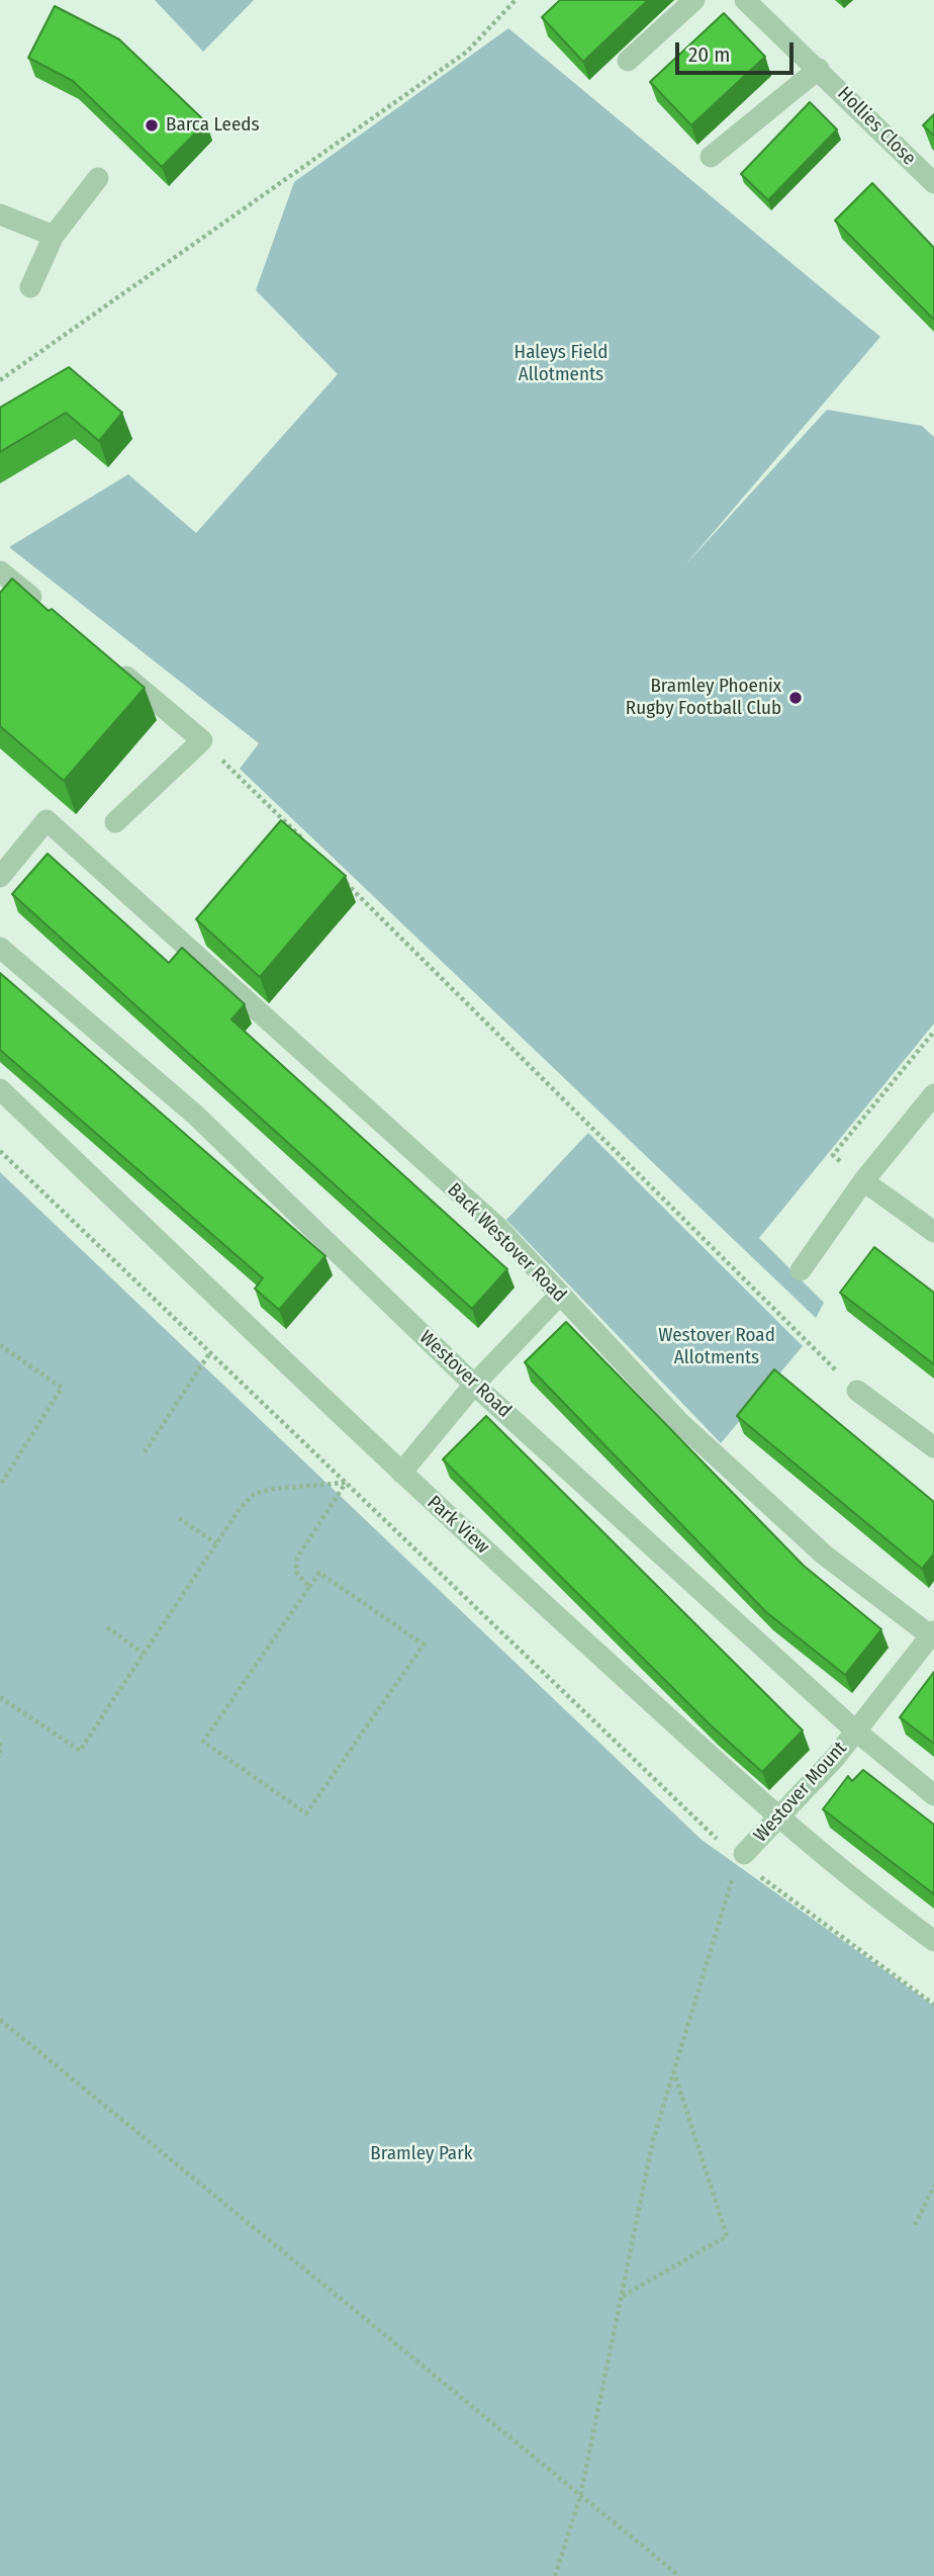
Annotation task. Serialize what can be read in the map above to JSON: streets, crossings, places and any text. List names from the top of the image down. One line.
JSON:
{"streets":{"street":["Hollies Close","Back Westover Road","Westover Road","Park View","Westover Mount"]},"crossings":[["Back Westover Road","Westover Mount"],["Westover Road","Westover Mount"],["Park View","Westover Mount"]],"parks":["Haleys Field Allotments","Westover Road Allotments","Bramley Park"],"places":["Barca Leeds","Bramley Phoenix Rugby Football Club"],"scale_bar":"20 m"}
